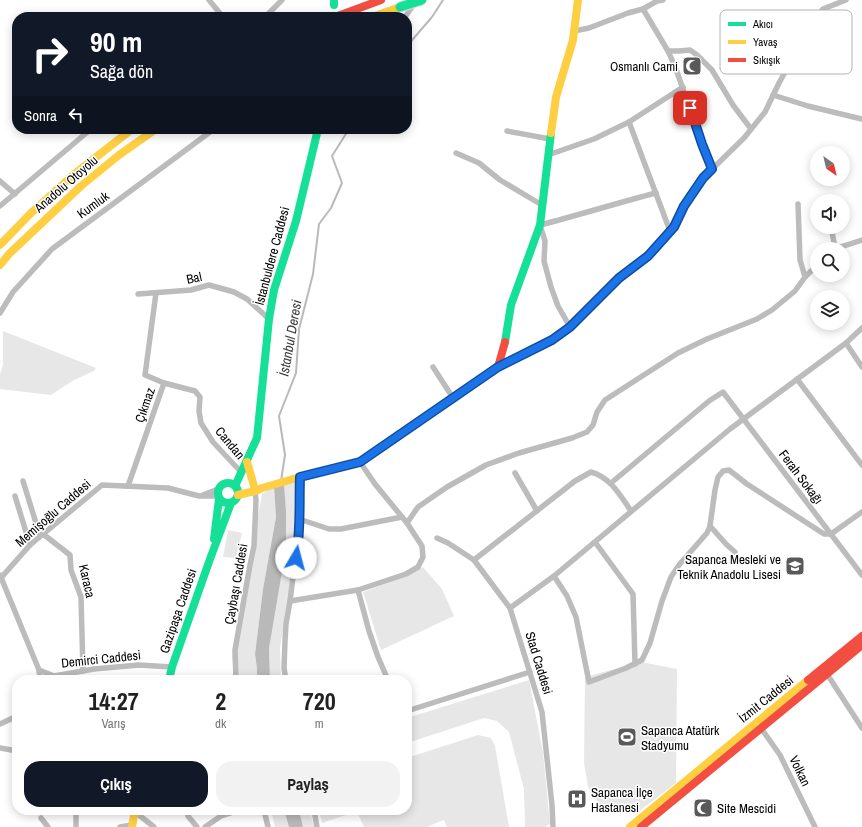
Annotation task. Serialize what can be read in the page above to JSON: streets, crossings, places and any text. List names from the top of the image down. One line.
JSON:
{"streets":{"main road":["Anadolu Otoyolu","İstanbuldere Caddesi","Gazipaşa Caddesi","İzmit Caddesi"],"street":["Kumluk","Bal","Çıkmaz","Candan","Ferah Sokağı","Memişoğlu Caddesi","Karaca","Çaybaşı Caddesi","Demirci Caddesi","Stad Caddesi","Volkan"]},"crossings":[["İstanbuldere Caddesi","Bal"],["İstanbuldere Caddesi","Candan"],["İstanbuldere Caddesi","Memişoğlu Caddesi"],["İstanbuldere Caddesi","Gazipaşa Caddesi"],["Bal","Çıkmaz"],["Çıkmaz","Candan"],["Çıkmaz","Memişoğlu Caddesi"],["Memişoğlu Caddesi","Karaca"],["Memişoğlu Caddesi","Gazipaşa Caddesi"],["Karaca","Demirci Caddesi"],["Gazipaşa Caddesi","Demirci Caddesi"],["İzmit Caddesi","Volkan"]],"water":["İstanbul Deresi"],"places":{"mosque":["Osmanlı Cami","Site Mescidi"],"school or university":["Sapanca Mesleki ve Teknik Anadolu Lisesi"],"sports":["Sapanca Atatürk Stadyumu"],"hospital":["Sapanca İlçe Hastanesi"]},"legend":["Akıcı","Yavaş","Sıkışık"],"north":"bottom right","page":{"turn":["90 m","Sağa dön"],"then":"Sonra","eta":["14:27","Varış","2","dk","720","m"],"buttons":["Çıkış","Paylaş"]}}
